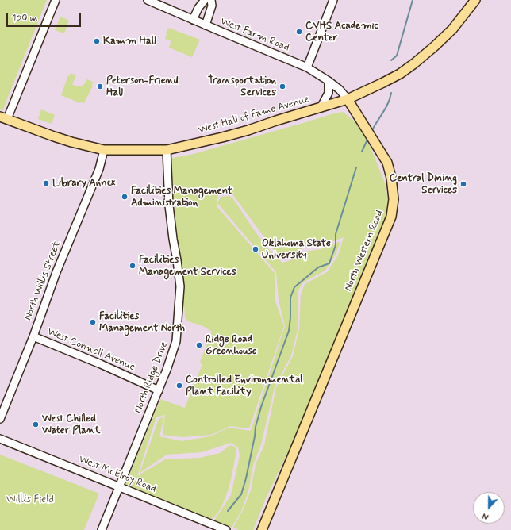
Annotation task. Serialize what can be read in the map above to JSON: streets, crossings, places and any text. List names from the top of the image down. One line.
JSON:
{"streets":{"main road":["West Hall of Fame Avenue","North Western Road"],"street":["West Farm Road","North Willis Street","West Connell Avenue","North Ridge Drive","West McElroy Road"]},"crossings":[["West Farm Road","West Hall of Fame Avenue"],["West Farm Road","North Western Road"],["West Hall of Fame Avenue","North Western Road"],["West Hall of Fame Avenue","North Willis Street"],["West Hall of Fame Avenue","North Ridge Drive"],["North Willis Street","West Connell Avenue"],["West Connell Avenue","North Ridge Drive"],["North Ridge Drive","West McElroy Road"]],"parks":["Willis Field"],"places":["CVHS Academic Center","Kamm Hall","Peterson-Friend Hall","Transportation Services","Library Annex","Central Dining Services","Facilities Management Administration","Oklahoma State University","Facilities Management Services","Facilities Management North","Ridge Road Greenhouse","Controlled Environmental Plant Facility","West Chilled Water Plant"],"scale_bar":"100 m","north":"bottom"}
